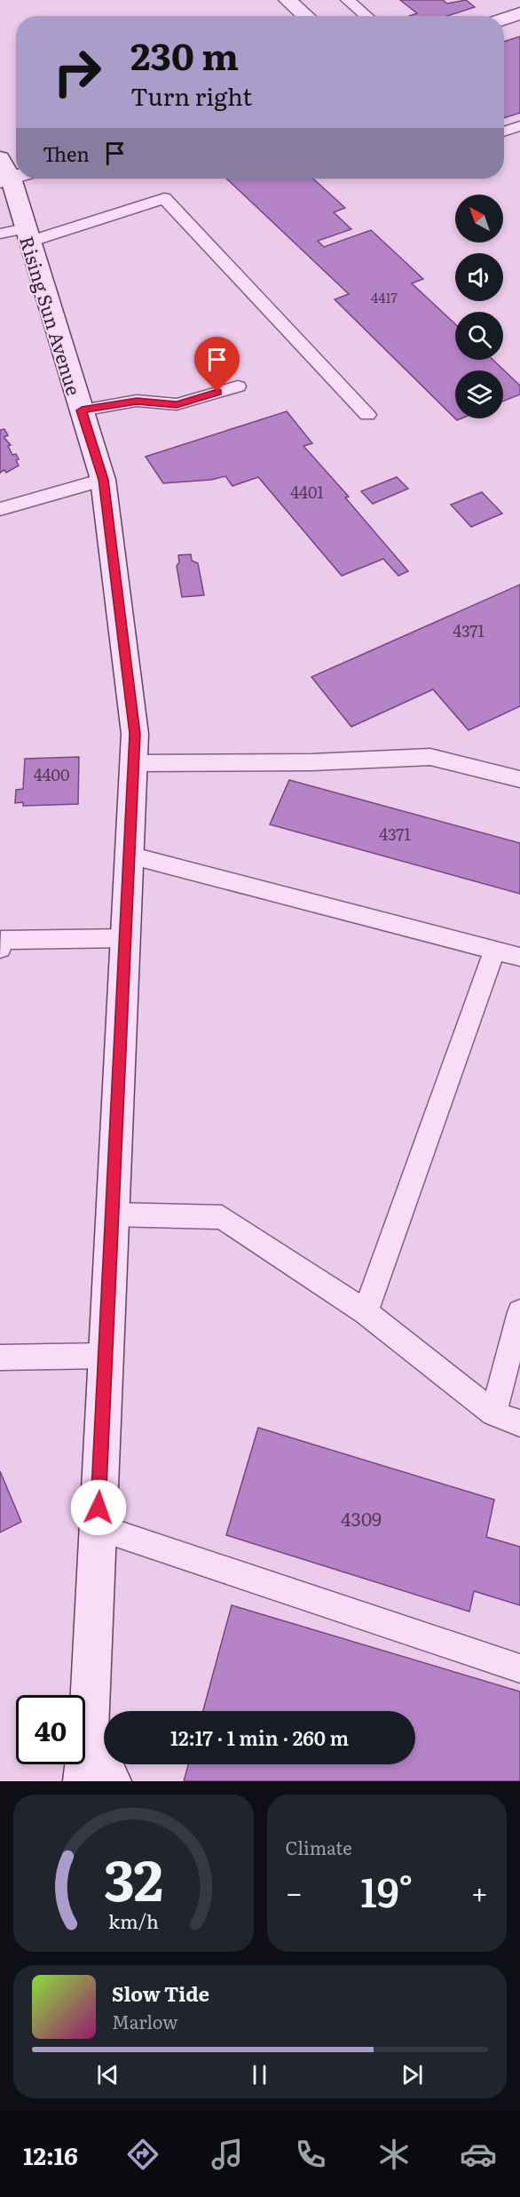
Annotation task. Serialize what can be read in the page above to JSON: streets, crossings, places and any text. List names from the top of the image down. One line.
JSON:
{"streets":{"street":["Rising Sun Avenue"]},"house_numbers":["4417","4401","4371","4400","4371","4309"],"north":"top left","page":{"turn":["230 m","Turn right"],"then":"Then","limit":"40","trip":"12:17 · 1 min · 260 m","tile":"Climate","heat":["−","19°","+"],"song":["Slow Tide","Marlow"],"tabs":"12:16","gauge":["32","km/h"]}}
